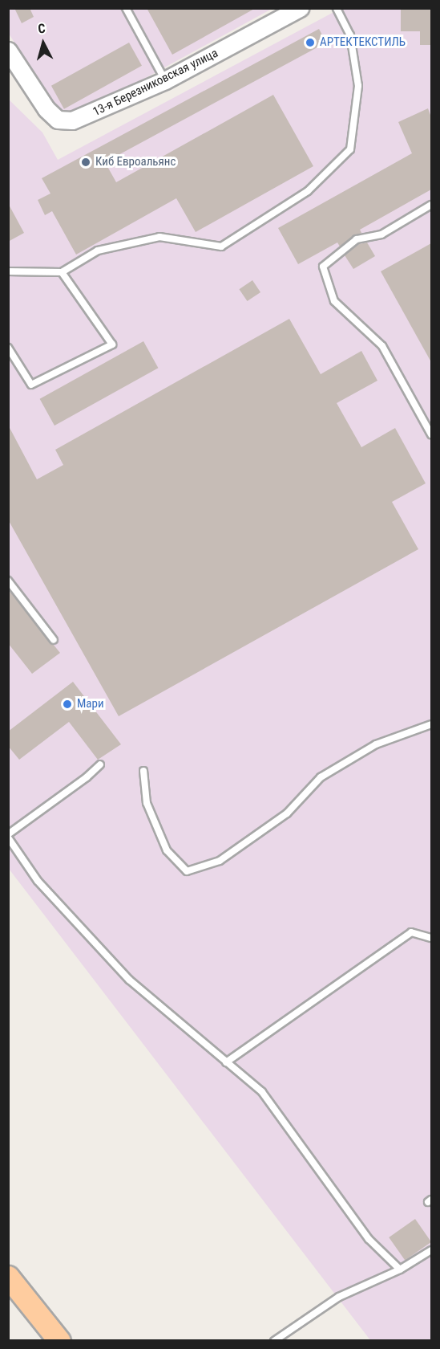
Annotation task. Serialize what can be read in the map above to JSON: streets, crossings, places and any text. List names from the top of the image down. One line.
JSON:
{"streets":{"street":["13-я Березниковская улица"]},"places":["АРТЕКТЕКСТИЛЬ","Киб Евроальянс","Мари"],"north":"top"}
